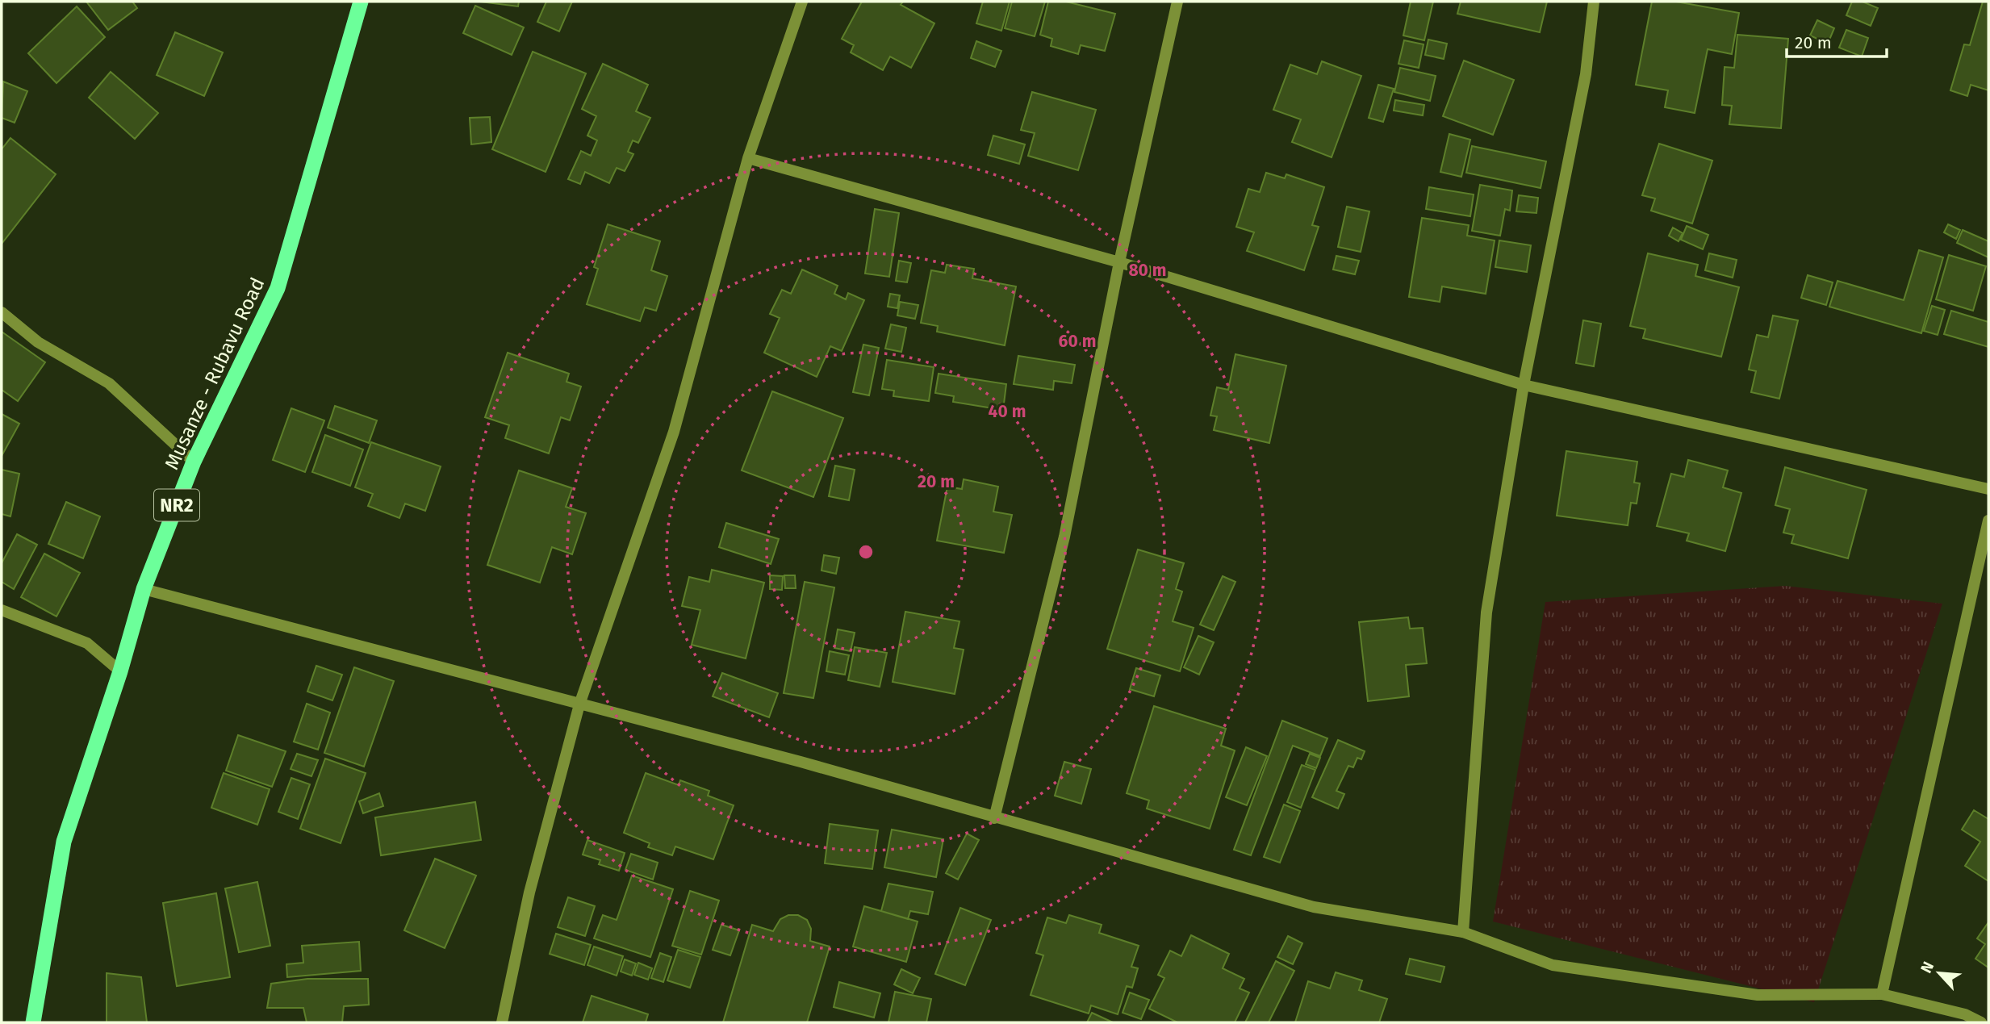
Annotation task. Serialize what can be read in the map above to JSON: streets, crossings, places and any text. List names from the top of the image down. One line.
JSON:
{"streets":{"highway":["Musanze - Rubavu Road","NR2"]},"scale_bar":"20 m","north":"top left","rings":["80 m","60 m","40 m","20 m"]}
